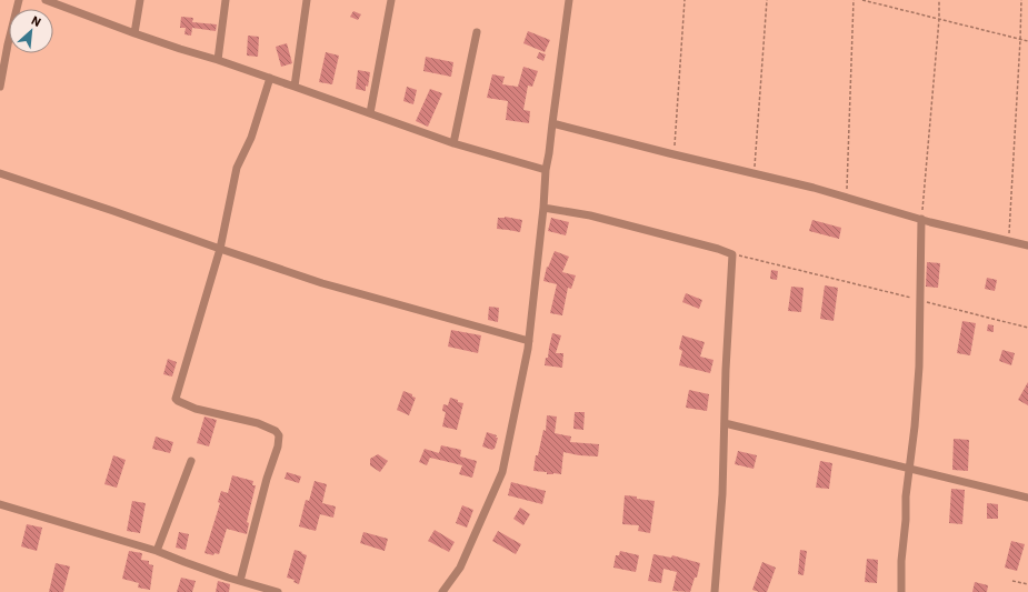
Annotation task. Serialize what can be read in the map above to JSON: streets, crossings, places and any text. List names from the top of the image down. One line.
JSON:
{"north":"top right"}
